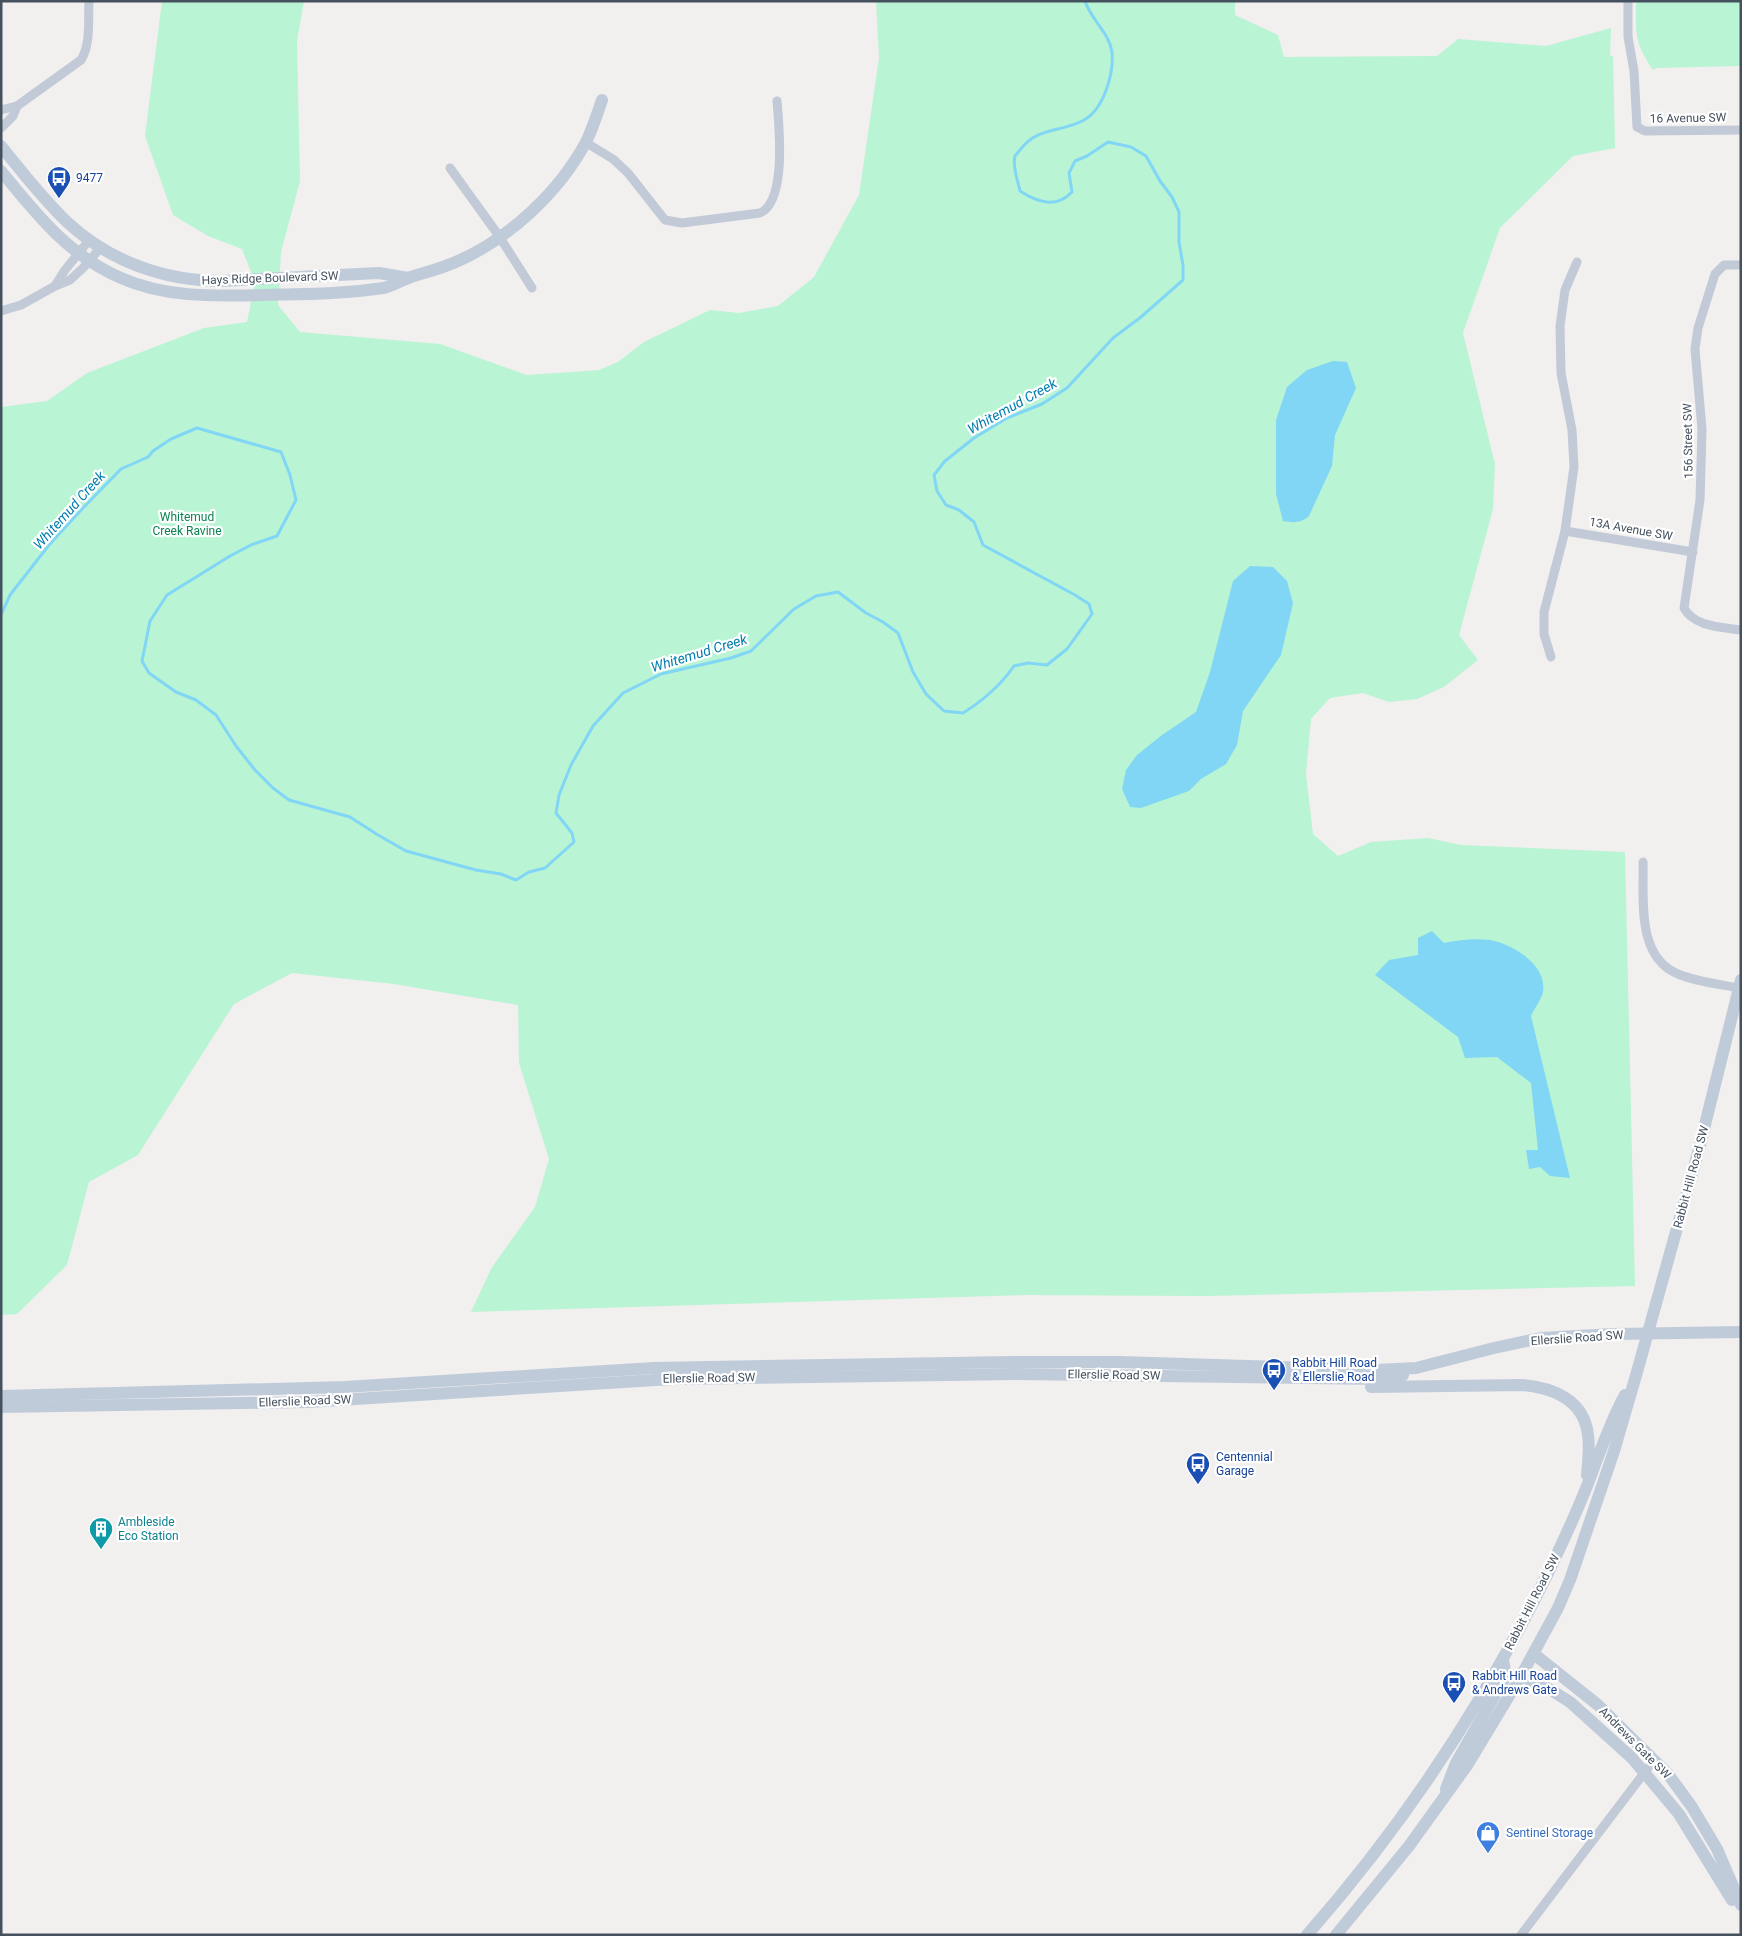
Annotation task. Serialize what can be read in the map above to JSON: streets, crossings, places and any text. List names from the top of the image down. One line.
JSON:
{"streets":{"main road":["Hays Ridge Boulevard SW","Rabbit Hill Road SW","Ellerslie Road SW","Andrews Gate SW"],"street":["16 Avenue SW","156 Street SW","13A Avenue SW"]},"crossings":[["156 Street SW","13A Avenue SW"],["Rabbit Hill Road SW","Ellerslie Road SW"],["Rabbit Hill Road SW","Andrews Gate SW"]],"water":["Whitemud Creek"],"parks":["Whitemud Creek Ravine"],"places":{"bus stop":["9477","Rabbit Hill Road & Ellerslie Road","Centennial Garage","Rabbit Hill Road & Andrews Gate"],"building":["Ambleside Eco Station"],"shop":["Sentinel Storage"]}}
